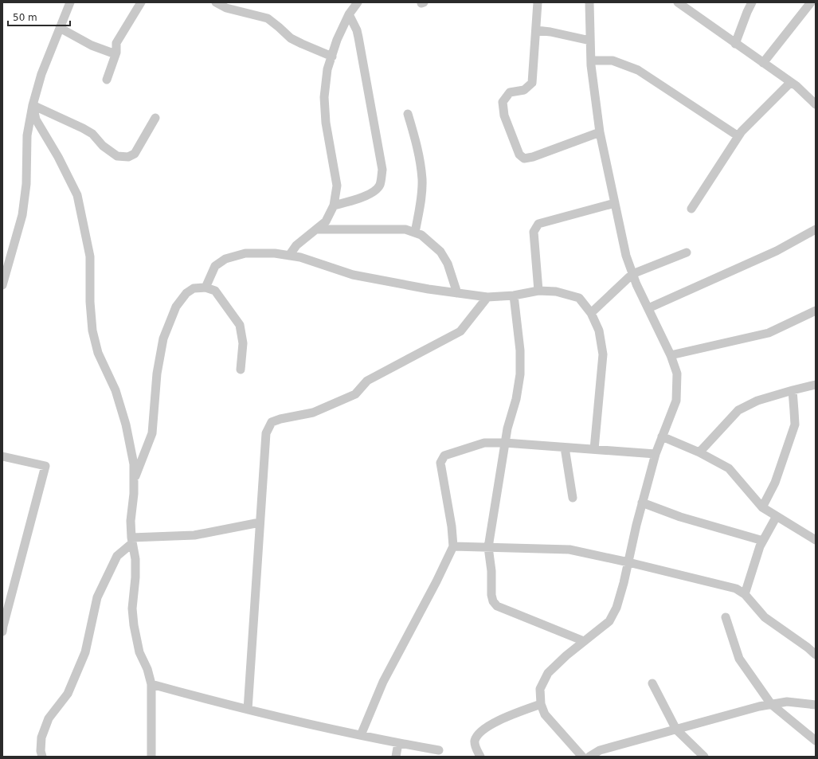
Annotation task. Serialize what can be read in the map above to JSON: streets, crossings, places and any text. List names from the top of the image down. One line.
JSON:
{"scale_bar":"50 m"}
